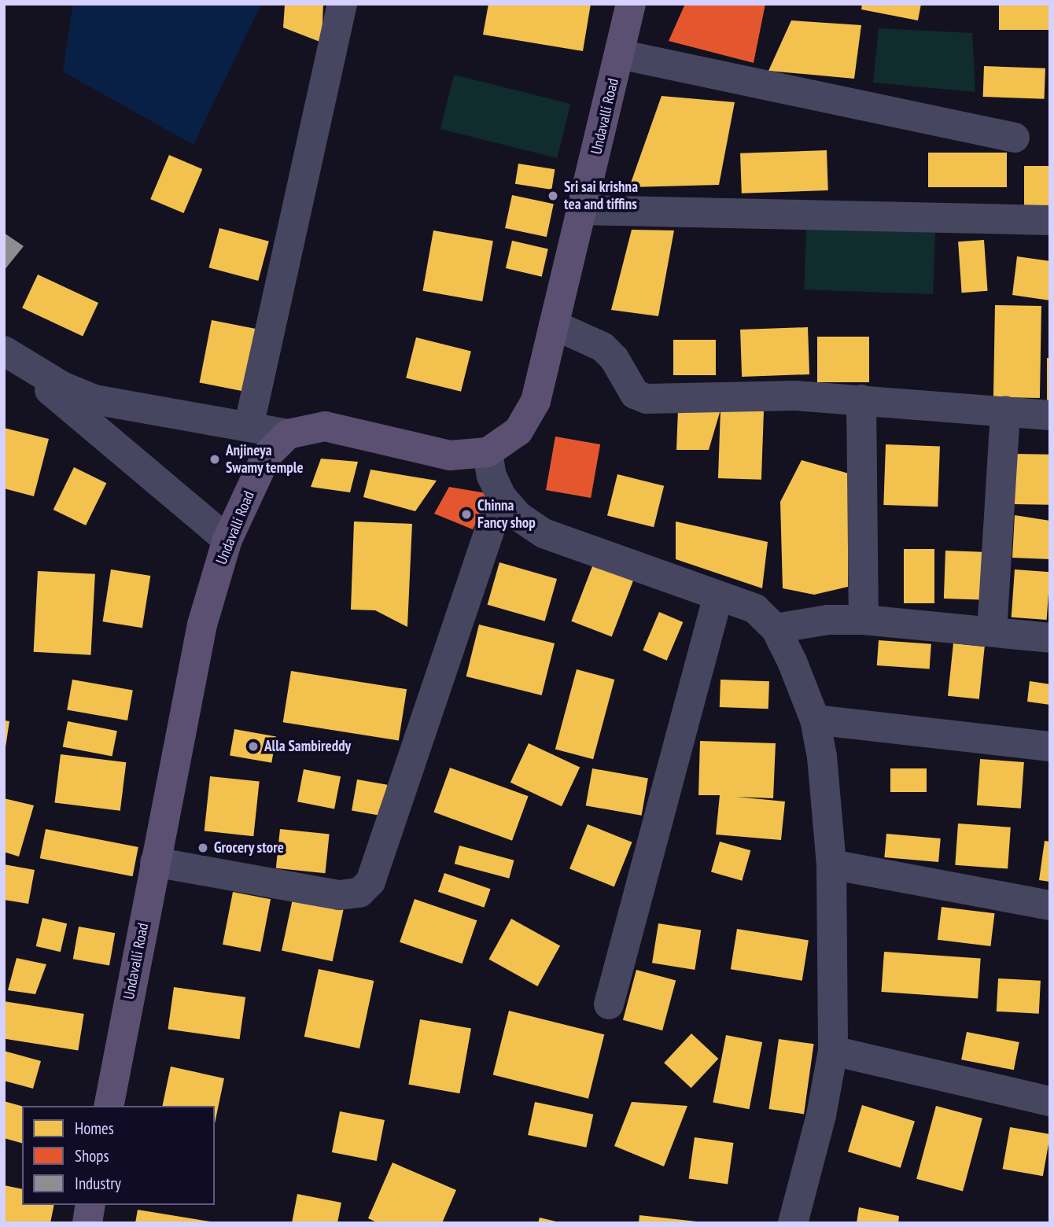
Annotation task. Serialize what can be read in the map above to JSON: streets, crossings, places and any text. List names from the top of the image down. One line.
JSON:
{"streets":{"main road":["Undavalli Road"]},"places":["Sri sai krishna tea and tiffins","Anjineya Swamy temple","Chinna Fancy shop","Alla Sambireddy","Grocery store"],"legend":["Homes","Shops","Industry"]}
